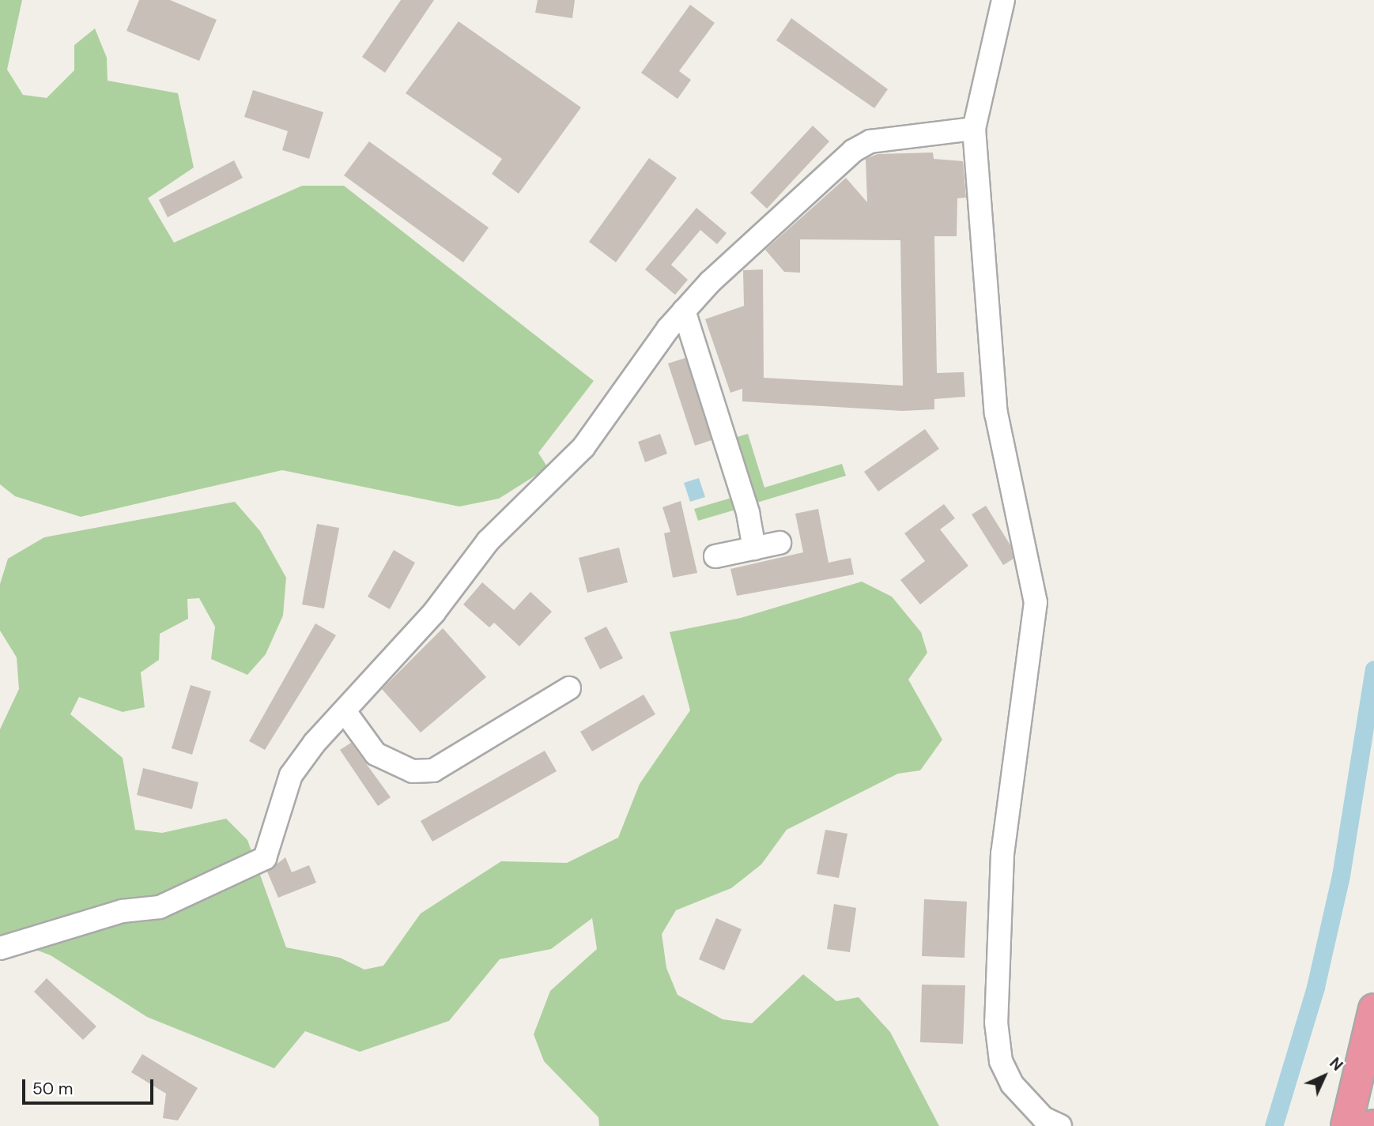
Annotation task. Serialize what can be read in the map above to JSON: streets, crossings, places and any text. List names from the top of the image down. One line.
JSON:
{"scale_bar":"50 m","north":"top right"}
